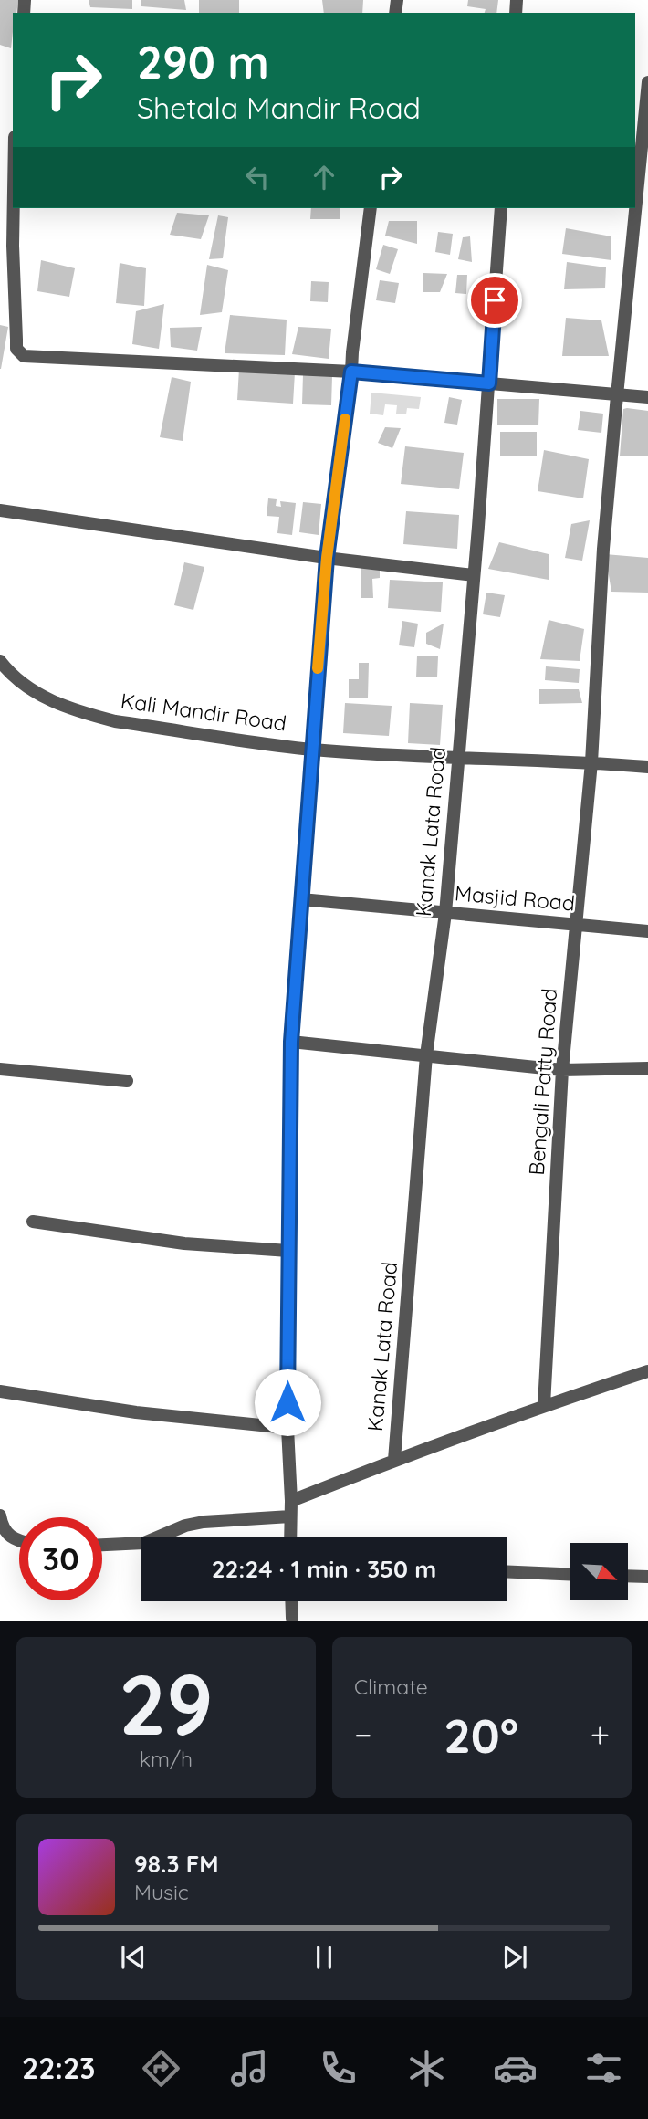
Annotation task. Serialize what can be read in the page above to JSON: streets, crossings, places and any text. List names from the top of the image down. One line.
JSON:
{"streets":{"street":["Kali Mandir Road","Kanak Lata Road","Masjid Road","Bengali Patty Road"]},"crossings":[["Kali Mandir Road","Kanak Lata Road"],["Kali Mandir Road","Bengali Patty Road"],["Kanak Lata Road","Masjid Road"],["Masjid Road","Bengali Patty Road"]],"north":"bottom right","page":{"turn":["290 m","Shetala Mandir Road"],"limit":"30","trip":"22:24 · 1 min · 350 m","tile":[["29","km/h"],"Climate"],"heat":["−","20°","+"],"song":["98.3 FM","Music"],"tabs":"22:23"}}
